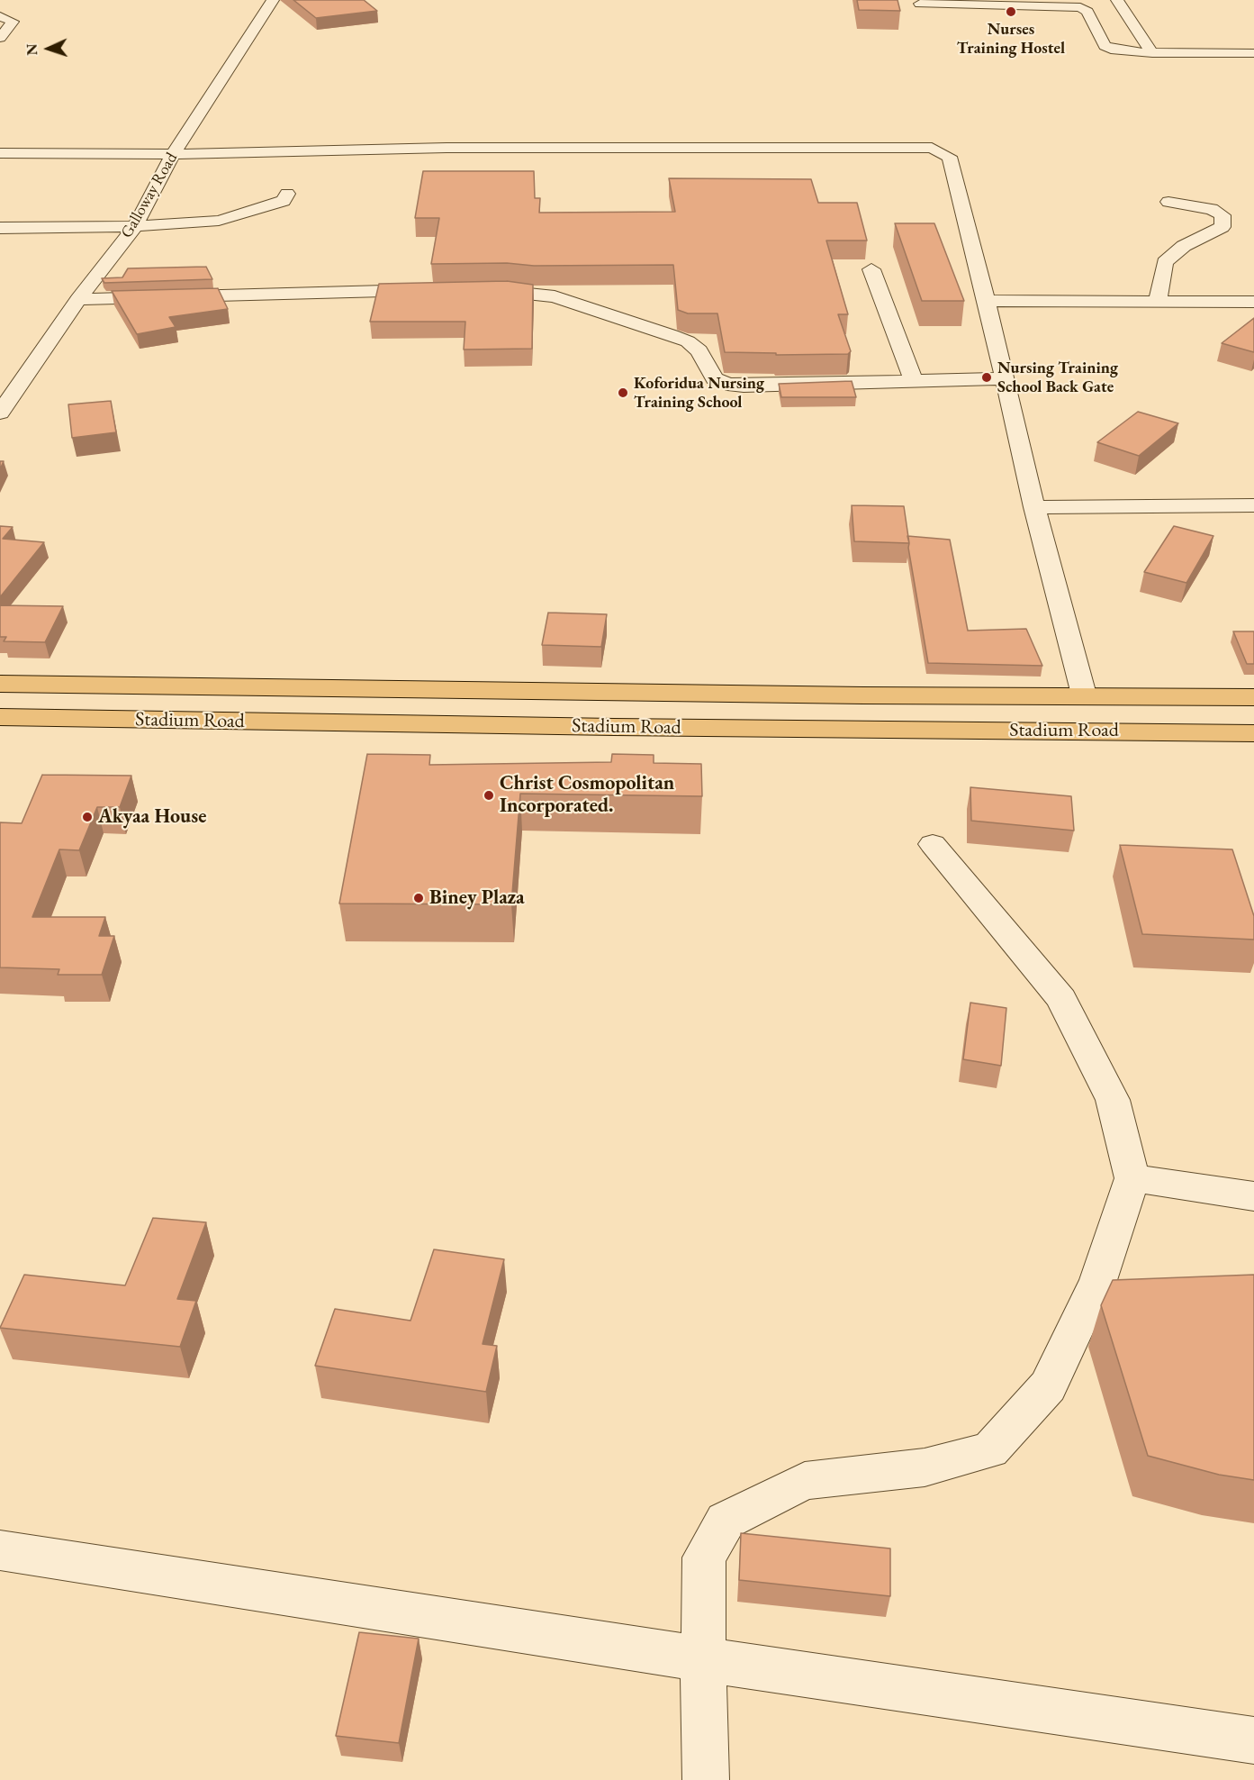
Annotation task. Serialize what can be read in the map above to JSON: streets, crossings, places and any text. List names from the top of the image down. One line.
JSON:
{"streets":{"main road":["Stadium Road"],"street":["Galloway Road"]},"places":["Nurses Training Hostel","Nursing Training School Back Gate","Koforidua Nursing Training School","Christ Cosmopolitan Incorporated.","Akyaa House","Biney Plaza"],"north":"left"}
